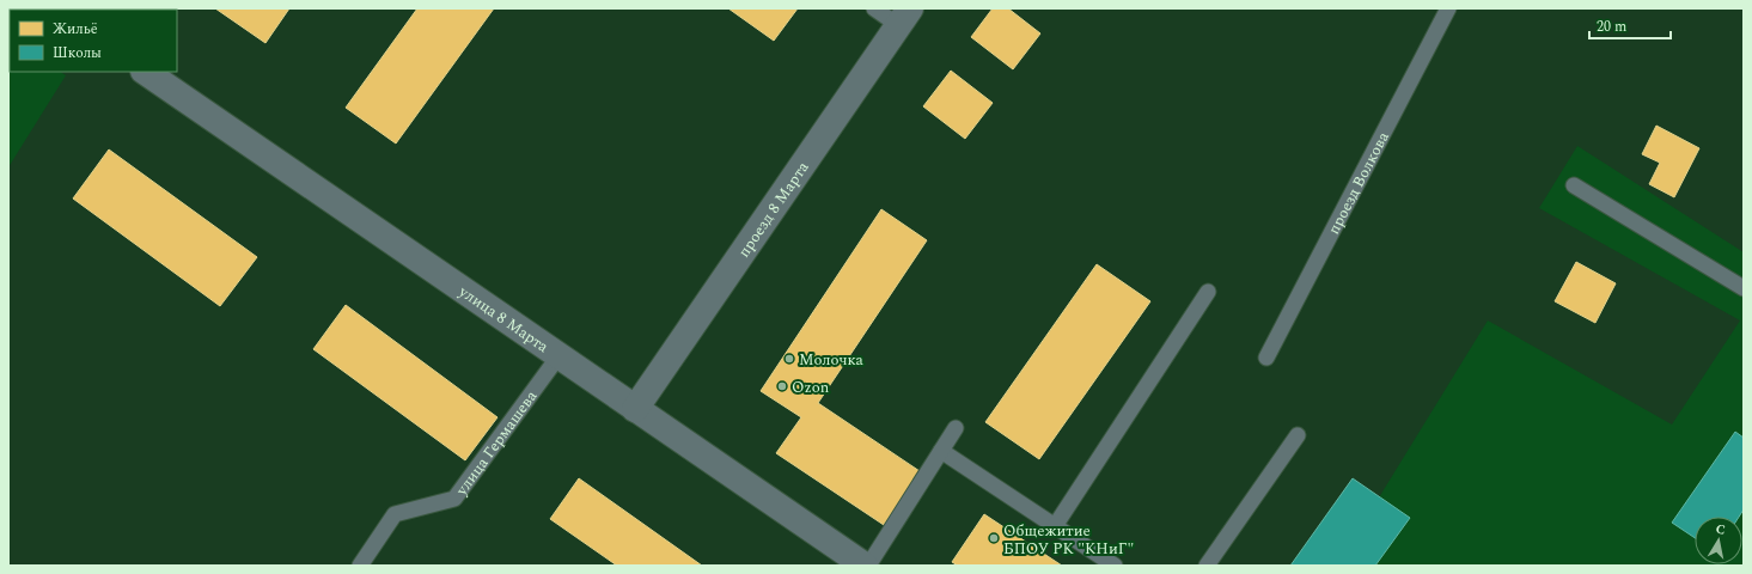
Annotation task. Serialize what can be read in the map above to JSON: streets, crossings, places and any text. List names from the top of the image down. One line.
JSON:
{"streets":{"street":["проезд 8 Марта","улица 8 Марта"],"lane":["проезд Волкова","улица Гермашева"]},"crossings":[["проезд 8 Марта","улица 8 Марта"],["улица 8 Марта","улица Гермашева"]],"places":["Молочка","Ozon","Общежитие БПОУ РК \"КНиГ\""],"legend":["Жильё","Школы"],"scale_bar":"20 m","north":"top"}
